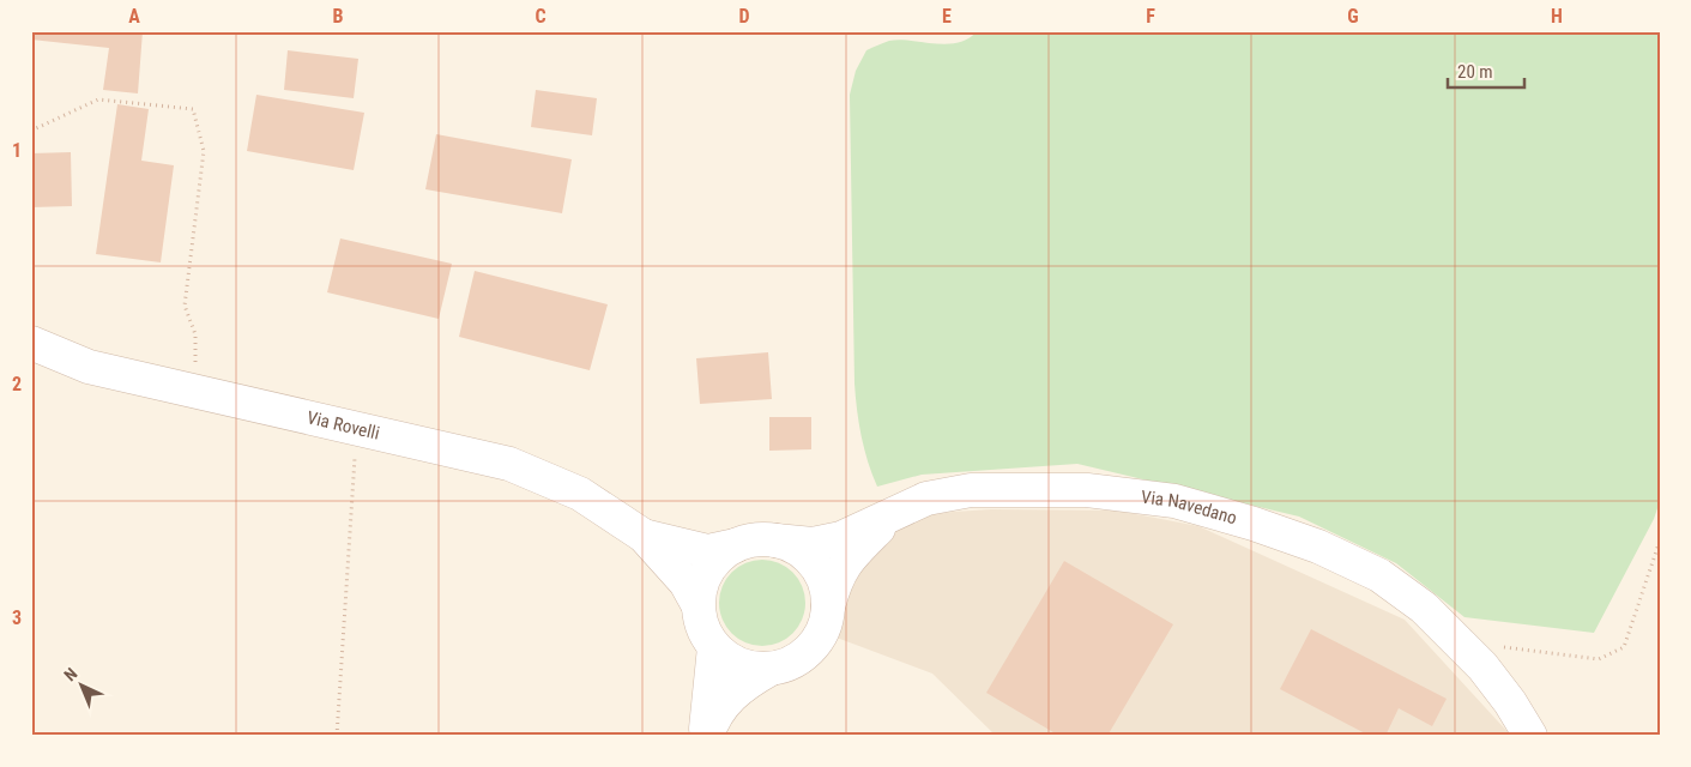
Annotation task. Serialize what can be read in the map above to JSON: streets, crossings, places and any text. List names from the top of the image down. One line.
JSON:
{"streets":{"street":["Via Rovelli","Via Navedano"]},"crossings":[["Via Rovelli","Via Navedano"]],"scale_bar":"20 m","north":"top left","grid":{"columns":["A","B","C","D","E","F","G","H"],"rows":["1","2","3"]}}
